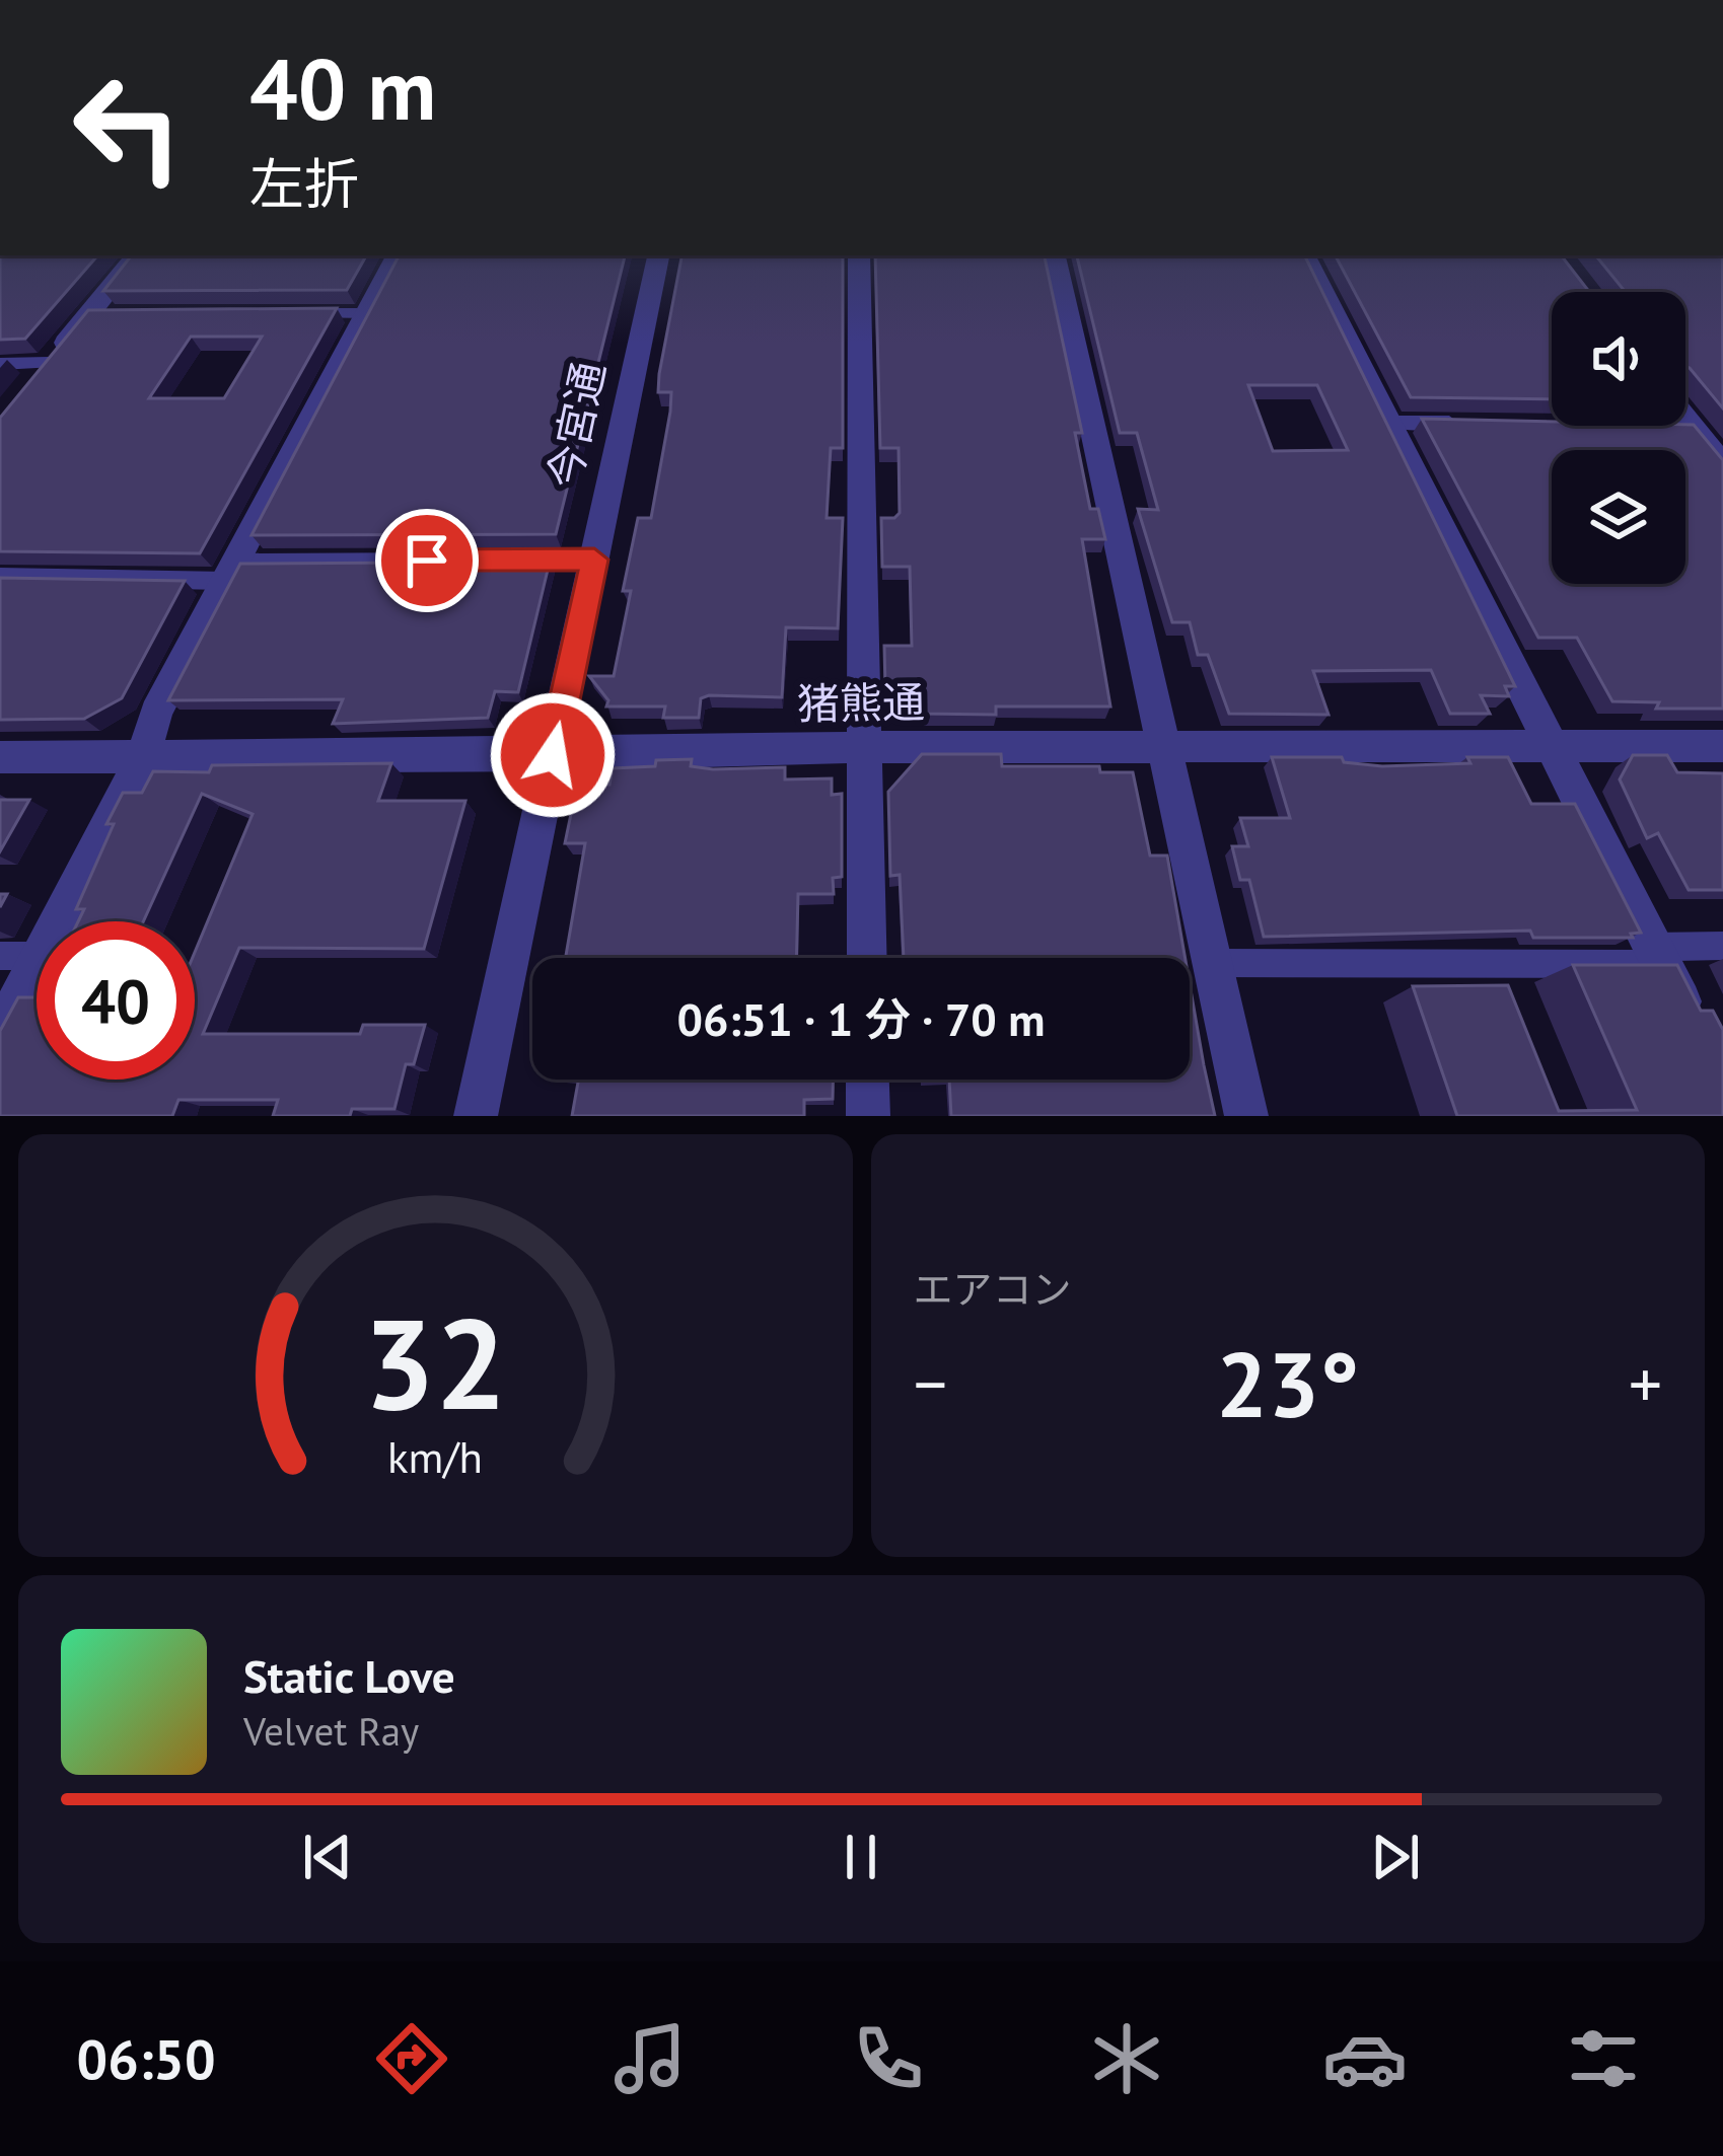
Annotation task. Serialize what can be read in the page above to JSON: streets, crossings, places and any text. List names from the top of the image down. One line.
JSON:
{"streets":{"street":["今宮通","猪熊通"]},"crossings":[["今宮通","猪熊通"]],"page":{"turn":["40 m","左折"],"limit":"40","trip":"06:51 · 1 分 · 70 m","tile":"エアコン","heat":["−","23°","+"],"song":["Static Love","Velvet Ray"],"tabs":"06:50","gauge":["32","km/h"]}}
